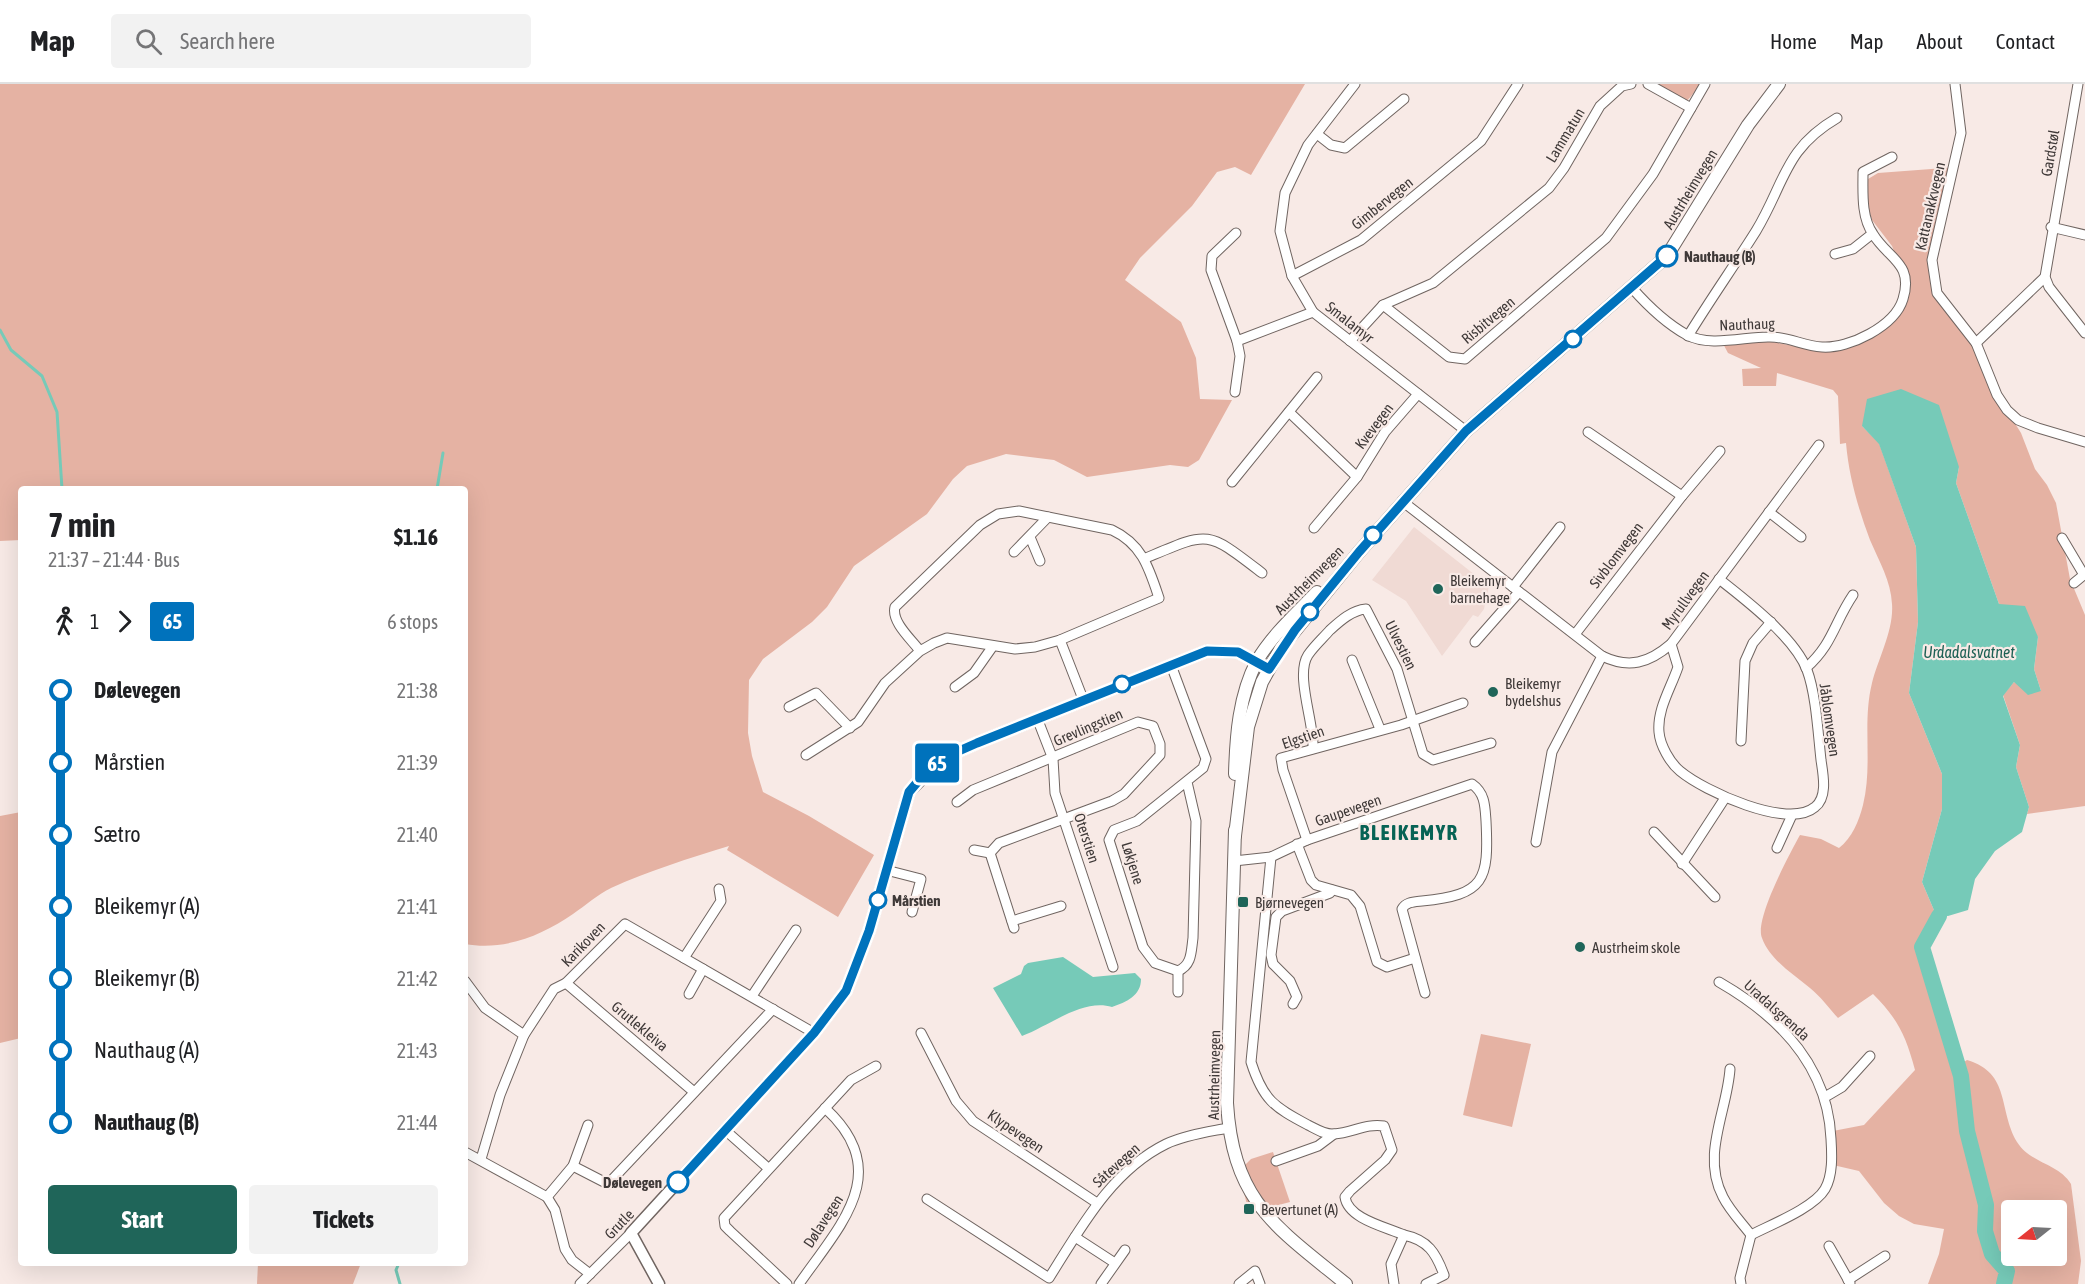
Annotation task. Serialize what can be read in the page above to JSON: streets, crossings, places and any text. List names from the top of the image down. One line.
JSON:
{"streets":{"main road":["Austrheimvegen"],"street":["Lammatun","Gardstøl","Gimbervegen","Kattanakkvegen","Risbitvegen","Smalamyr","Nauthaug","Kvevegen","Sivblomvegen","Myrullvegen","Ulvestien","Jåblomvegen","Grevlingstien","Elgstien","Gaupevegen","Oterstien","Løkjene","Karikoven","Uradalsgrenda","Grutlekleiva","Klypevegen","Såtevegen","Dølavegen","Grutle"]},"crossings":[["Lammatun","Risbitvegen"],["Austrheimvegen","Smalamyr"],["Austrheimvegen","Myrullvegen"],["Austrheimvegen","Gaupevegen"],["Austrheimvegen","Såtevegen"],["Austrheimvegen","Grutle"],["Gimbervegen","Smalamyr"],["Smalamyr","Kvevegen"],["Sivblomvegen","Myrullvegen"],["Myrullvegen","Jåblomvegen"],["Ulvestien","Elgstien"],["Grevlingstien","Oterstien"],["Elgstien","Gaupevegen"],["Oterstien","Grutle"],["Løkjene","Grutle"],["Karikoven","Grutlekleiva"],["Karikoven","Grutle"],["Klypevegen","Såtevegen"]],"districts":["BLEIKEMYR"],"water":["Urdadalsvatnet"],"places":{"other":["Nauthaug (B)","Bleikemyr barnehage","Bleikemyr bydelshus","Mårstien","Austrheim skole","Dølevegen"],"transit":["Bjørnevegen","Bevertunet (A)"]},"lines":["bus line 65"],"north":"left","page":{"header":"Map","search":"Search here","nav":["Home","Map","About","Contact"],"on_map":"65","heading":["7 min","21:37 – 21:44 · Bus","$1.16"],"legs":["1","65","6 stops"],"list":[{"name":"Dølevegen","value":"21:38"},{"name":"Mårstien","value":"21:39"},{"name":"Sætro","value":"21:40"},{"name":"Bleikemyr (A)","value":"21:41"},{"name":"Bleikemyr (B)","value":"21:42"},{"name":"Nauthaug (A)","value":"21:43"},{"name":"Nauthaug (B)","value":"21:44"}],"buttons":["Start","Tickets"]}}
